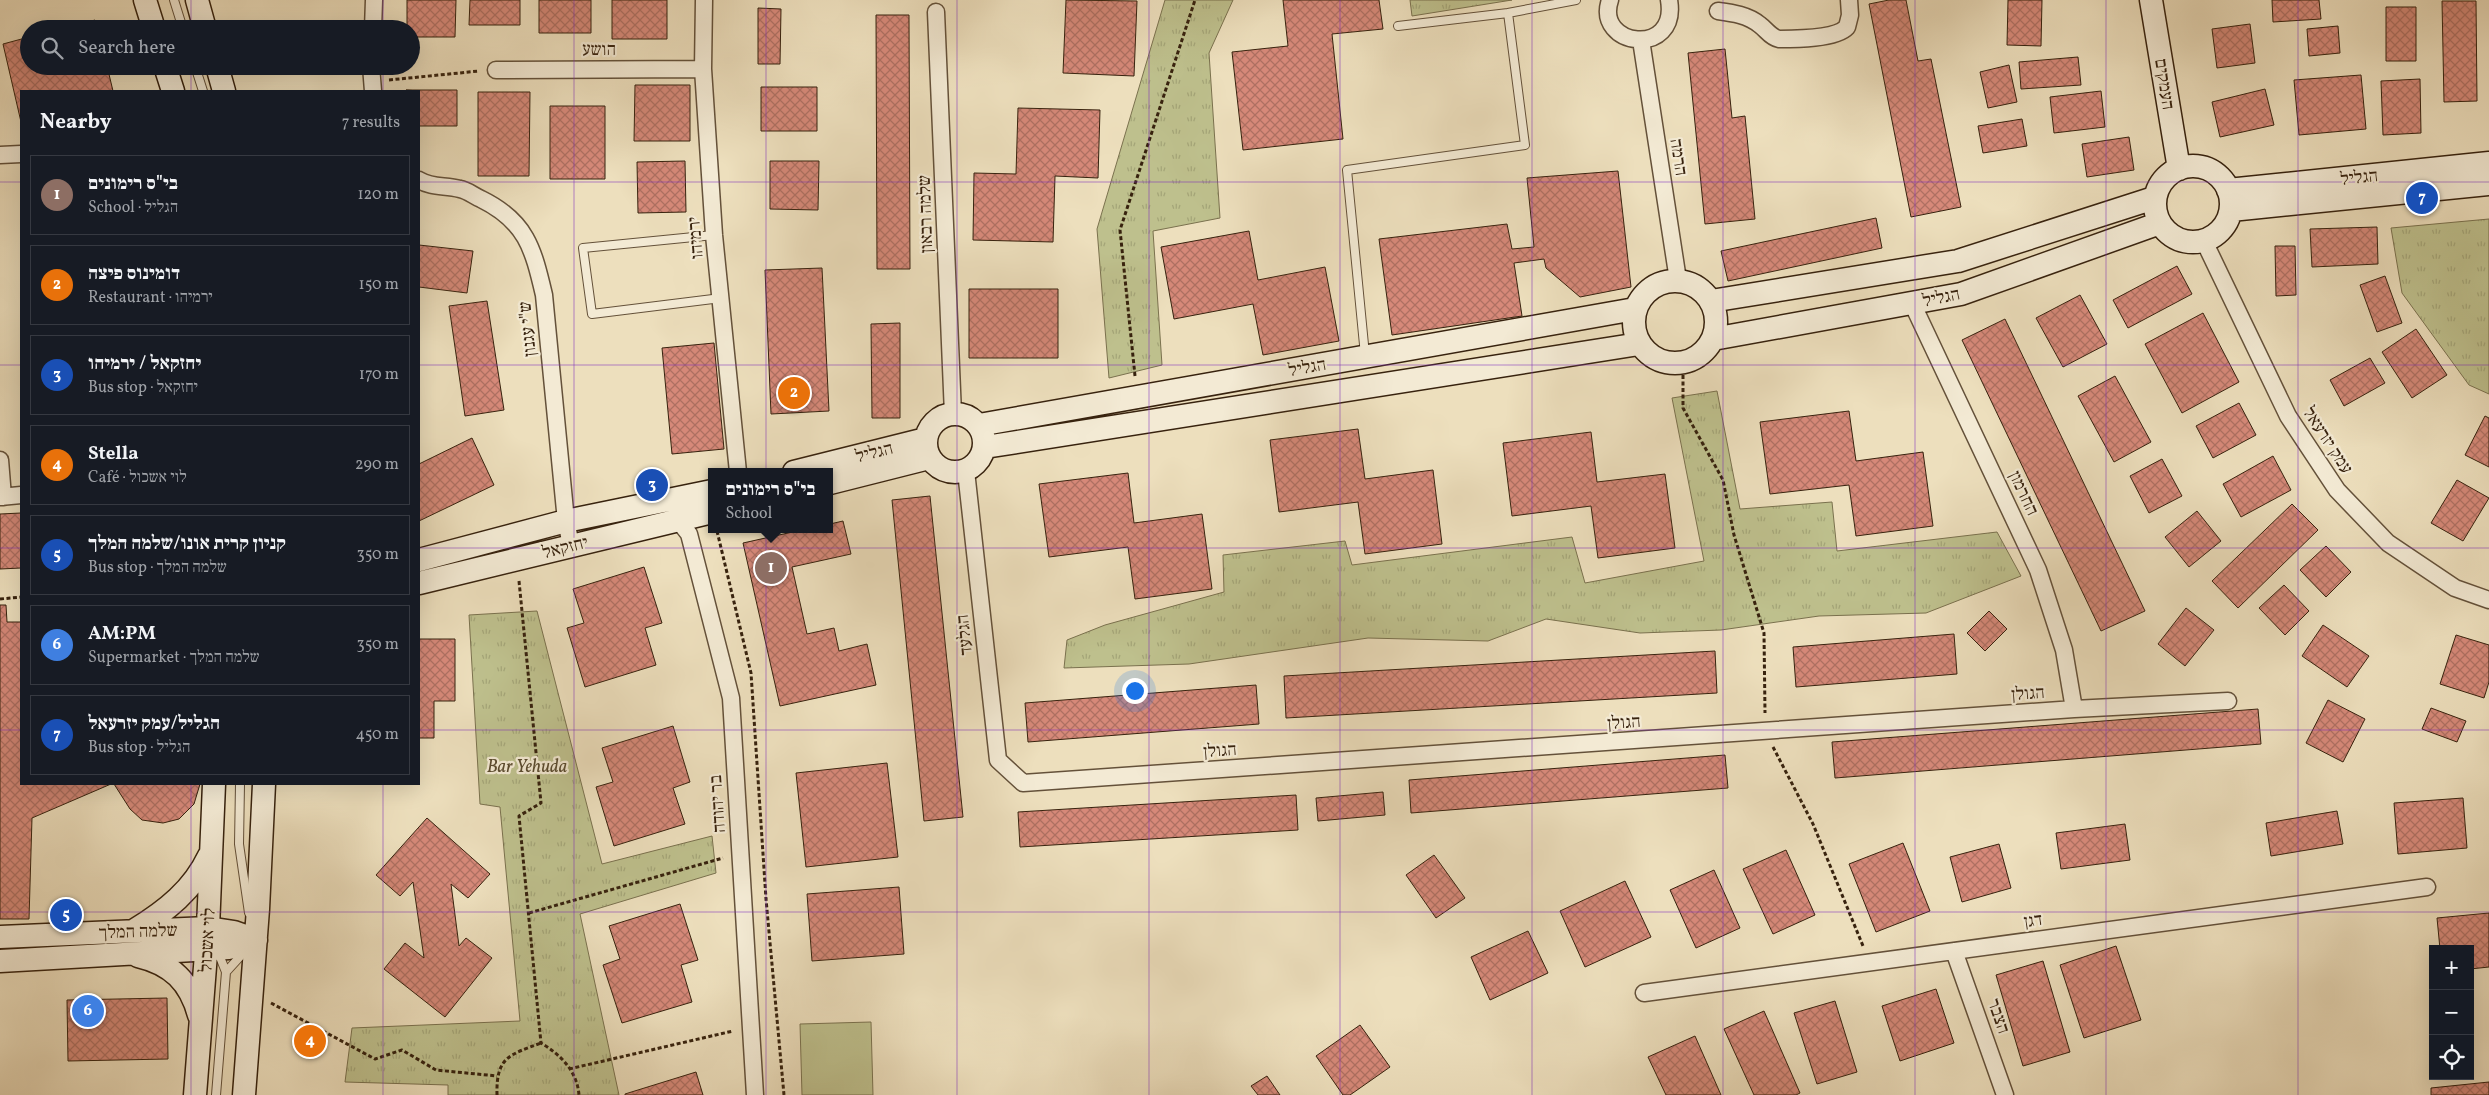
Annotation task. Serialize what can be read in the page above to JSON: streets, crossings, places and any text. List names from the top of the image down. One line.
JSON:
{"streets":{"street":["הושע","העמקים","הרמה","הגליל","שלמה רבאון","ירמיהו","ש\"י עגנון","עמק יזרעאל","החרמון","יחזקאל","הגלעד","הגולן","בר יהודה","דגן","שלמה המלך","לוי אשכול","הצבר"]},"crossings":[["הושע","ירמיהו"],["העמקים","הגליל"],["העמקים","עמק יזרעאל"],["הרמה","הגליל"],["הגליל","שלמה רבאון"],["הגליל","עמק יזרעאל"],["הגליל","החרמון"],["הגליל","הגלעד"],["שלמה רבאון","הגלעד"],["ש\"י עגנון","יחזקאל"],["החרמון","הגולן"],["יחזקאל","בר יהודה"],["הגלעד","הגולן"],["דגן","הצבר"],["שלמה המלך","לוי אשכול"]],"parks":["Bar Yehuda"],"page":{"search":"Search here","heading":["Nearby","7 results"],"list":[{"mark":"1","name":"בי\"ס רימונים","note":"School · הגליל","value":"120 m"},{"mark":"2","name":"דומינוס פיצה","note":"Restaurant · ירמיהו","value":"150 m"},{"mark":"3","name":"יחזקאל / ירמיהו","note":"Bus stop · יחזקאל","value":"170 m"},{"mark":"4","name":"Stella","note":"Café · לוי אשכול","value":"290 m"},{"mark":"5","name":"קניון קרית אונו/שלמה המלך","note":"Bus stop · שלמה המלך","value":"350 m"},{"mark":"6","name":"AM:PM","note":"Supermarket · שלמה המלך","value":"350 m"},{"mark":"7","name":"הגליל/עמק יזרעאל","note":"Bus stop · הגליל","value":"450 m"}],"pins":["7","2","3","1","5","6","4"],"popup":["בי\"ס רימונים","School"],"map_buttons":["+","−"]}}
